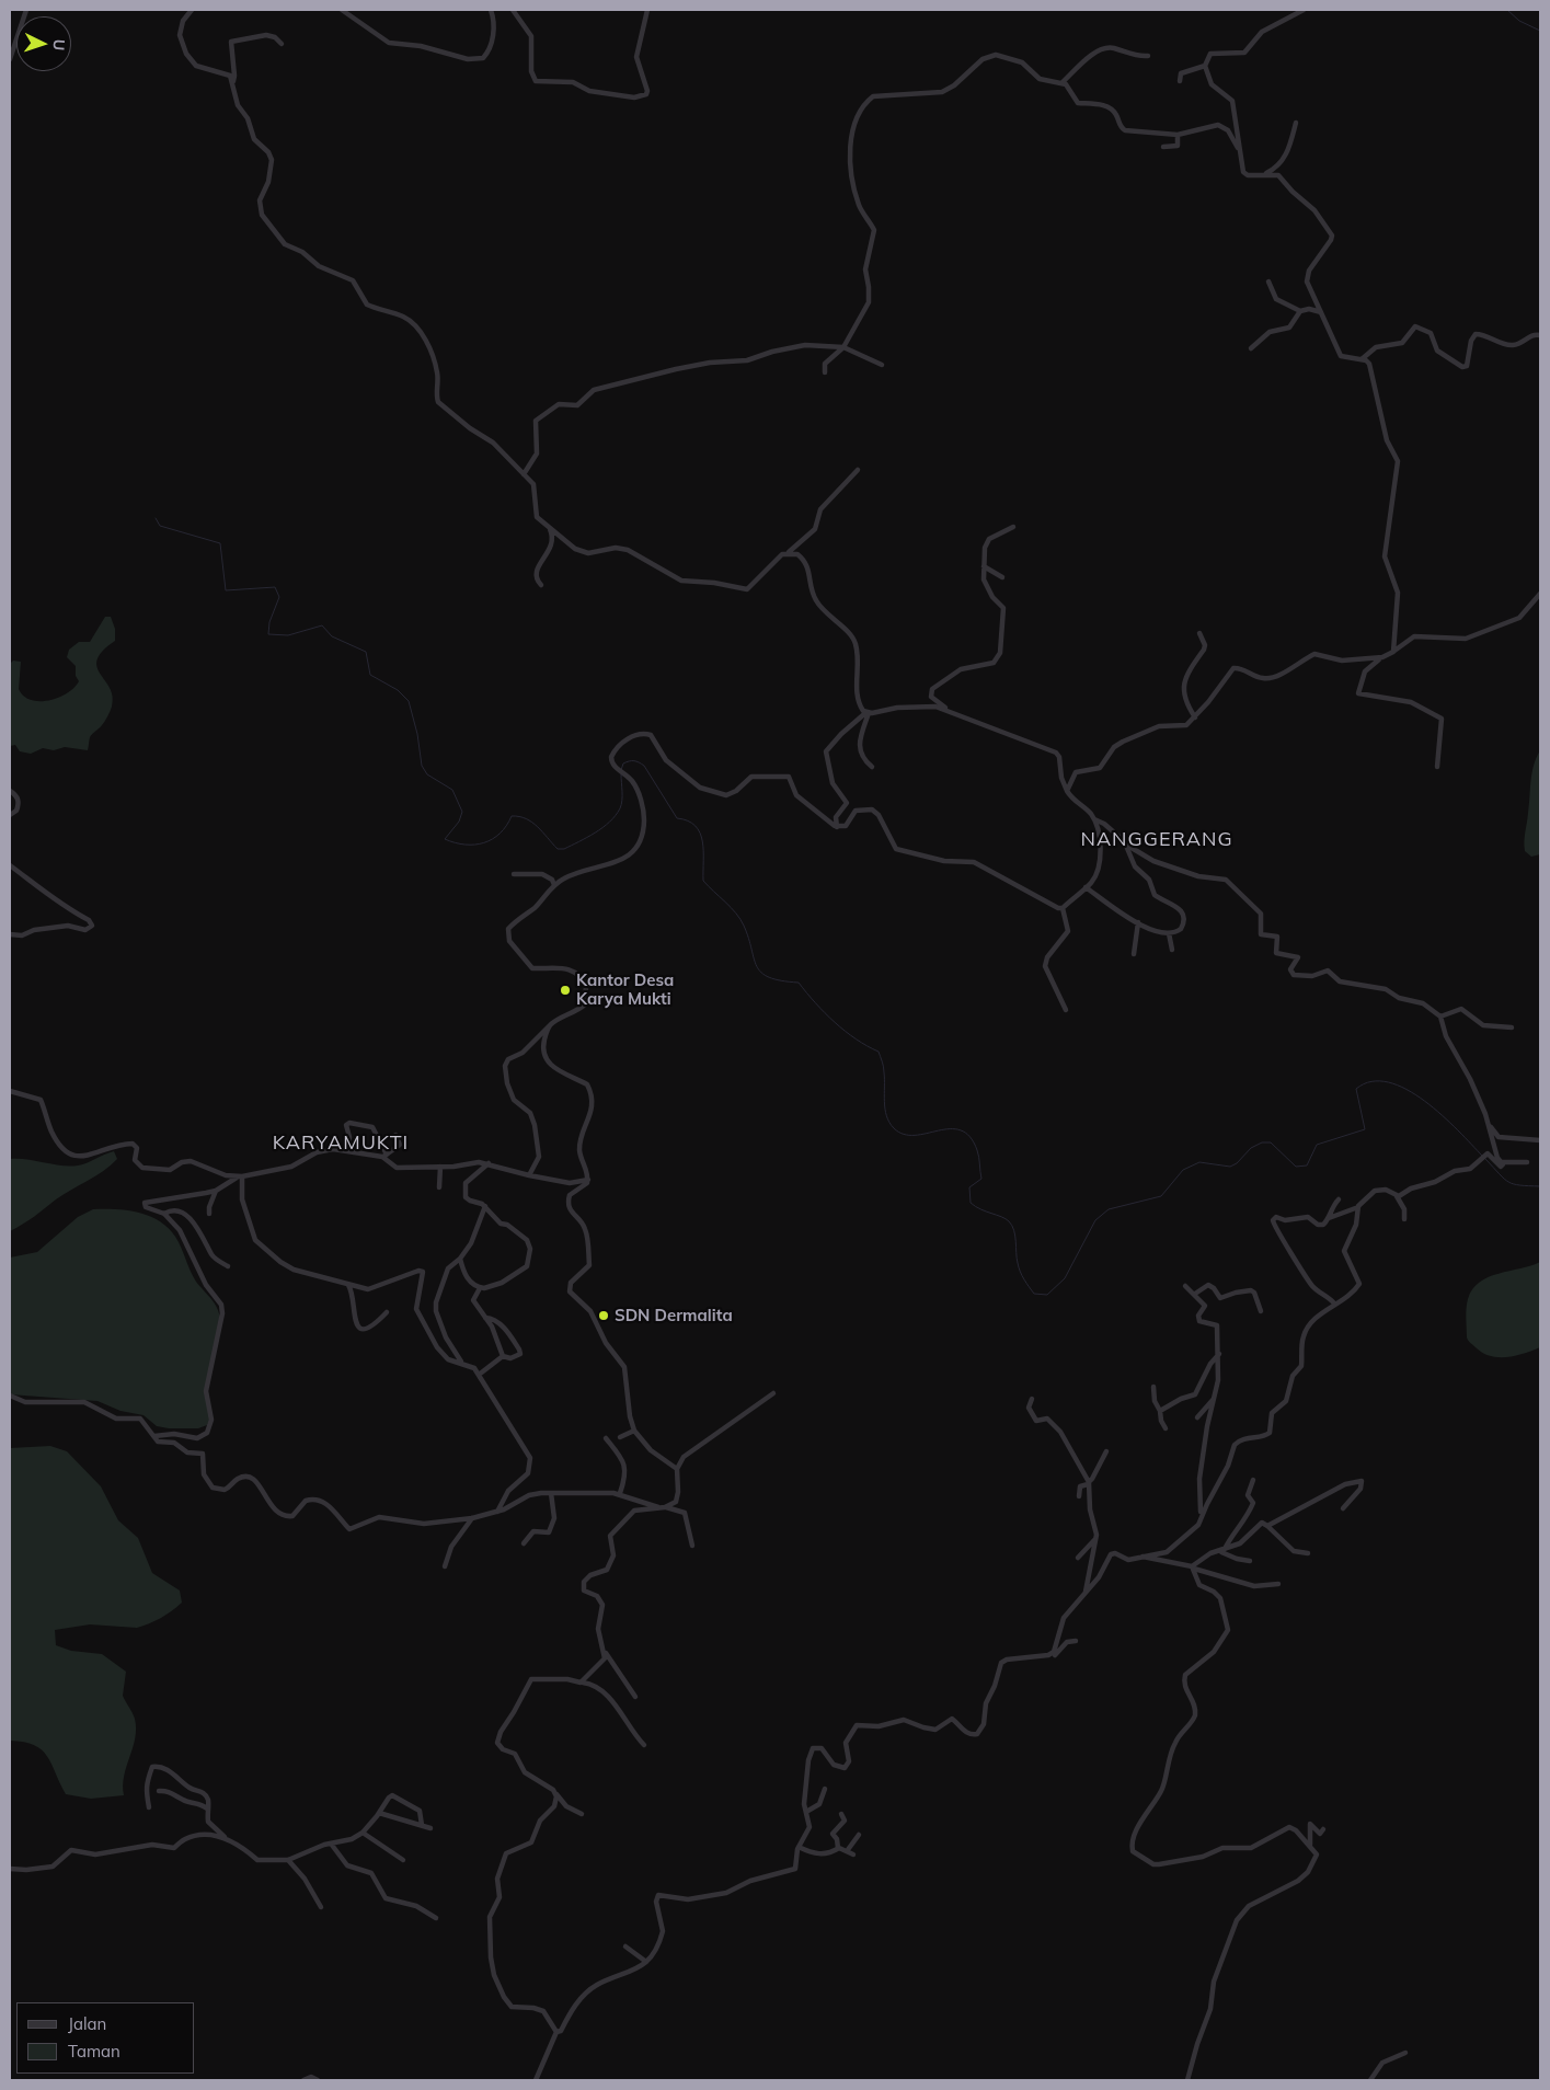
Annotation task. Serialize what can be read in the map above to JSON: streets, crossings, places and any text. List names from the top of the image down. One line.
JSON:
{"districts":["NANGGERANG","KARYAMUKTI"],"places":["Kantor Desa Karya Mukti","SDN Dermalita"],"legend":["Jalan","Taman"],"north":"right"}
